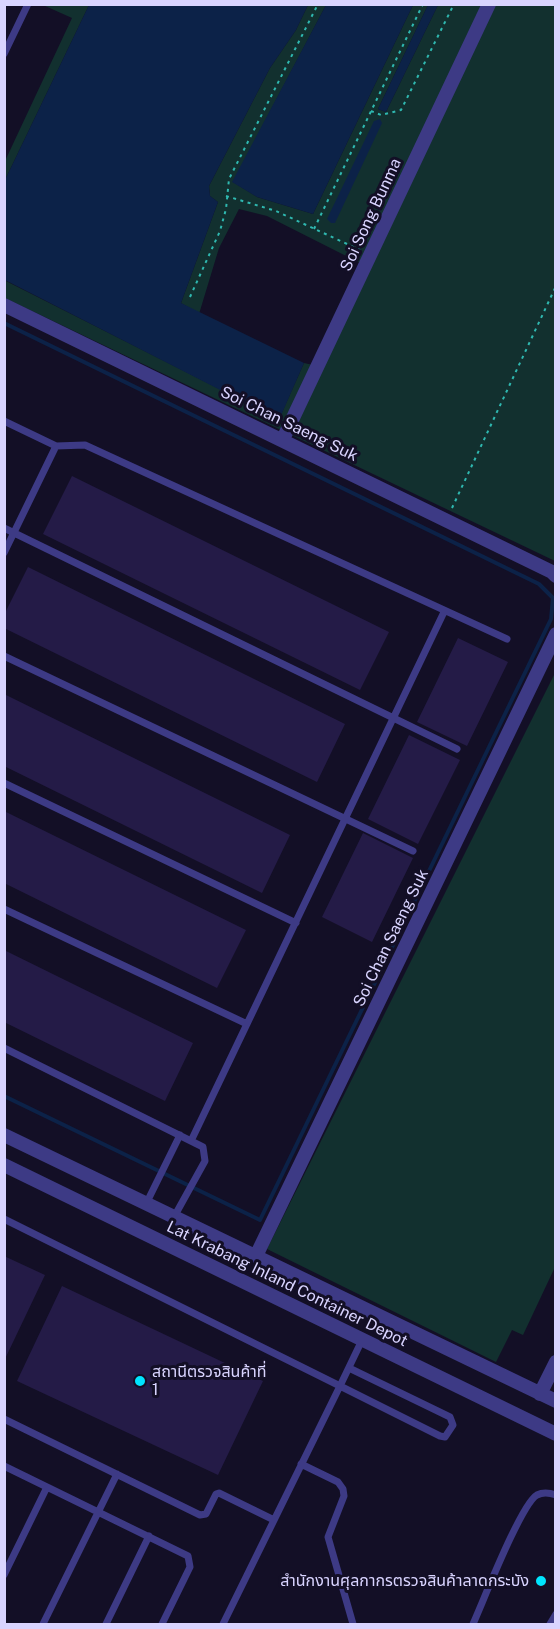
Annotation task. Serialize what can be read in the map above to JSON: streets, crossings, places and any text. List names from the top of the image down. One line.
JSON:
{"streets":{"street":["Soi Song Bunma","Soi Chan Saeng Suk","Lat Krabang Inland Container Depot"]},"crossings":[["Soi Song Bunma","Soi Chan Saeng Suk"],["Soi Chan Saeng Suk","Lat Krabang Inland Container Depot"]],"places":["สถานีตรวจสินค้าที่ 1","สำนักงานศุลกากรตรวจสินค้าลาดกระบัง"]}
